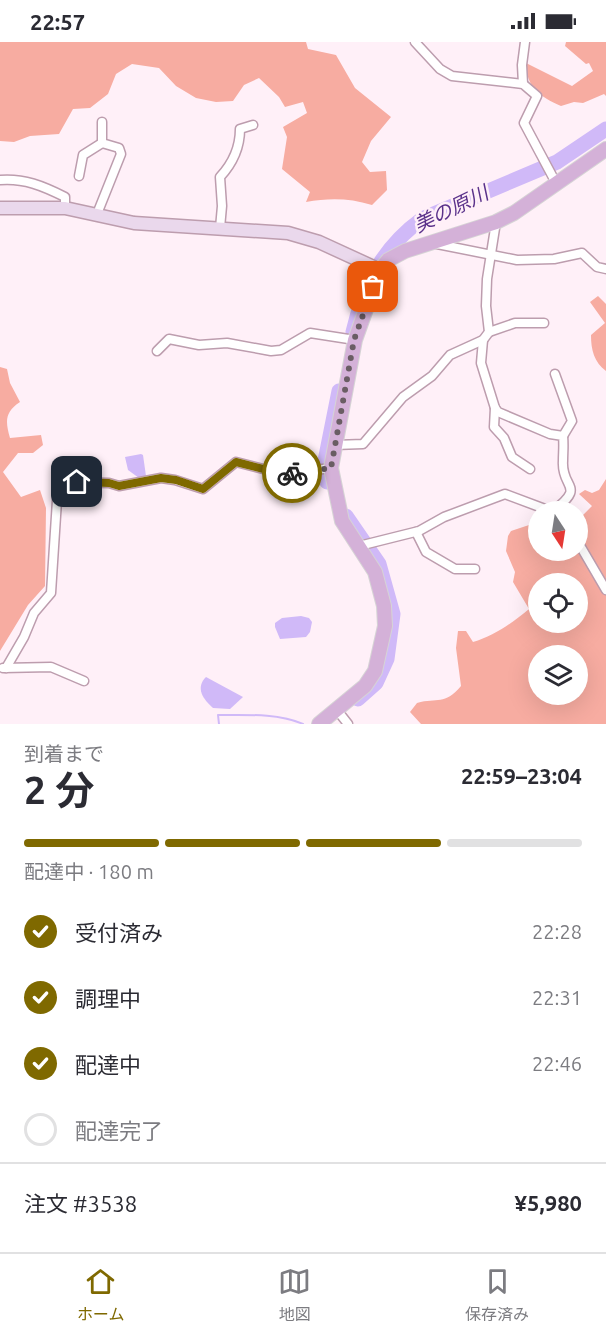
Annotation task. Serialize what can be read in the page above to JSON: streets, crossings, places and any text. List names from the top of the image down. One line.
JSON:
{"water":["美の原川"],"north":"bottom","page":{"status":"22:57","heading":["2 分","到着まで","22:59–23:04"],"panel":["注文 #3538","¥5,980"],"bar":"配達中 · 180 m","list":[["受付済み","22:28"],["調理中","22:31"],["配達中","22:46"],"配達完了"],"tabs":["ホーム","地図","保存済み"]}}
